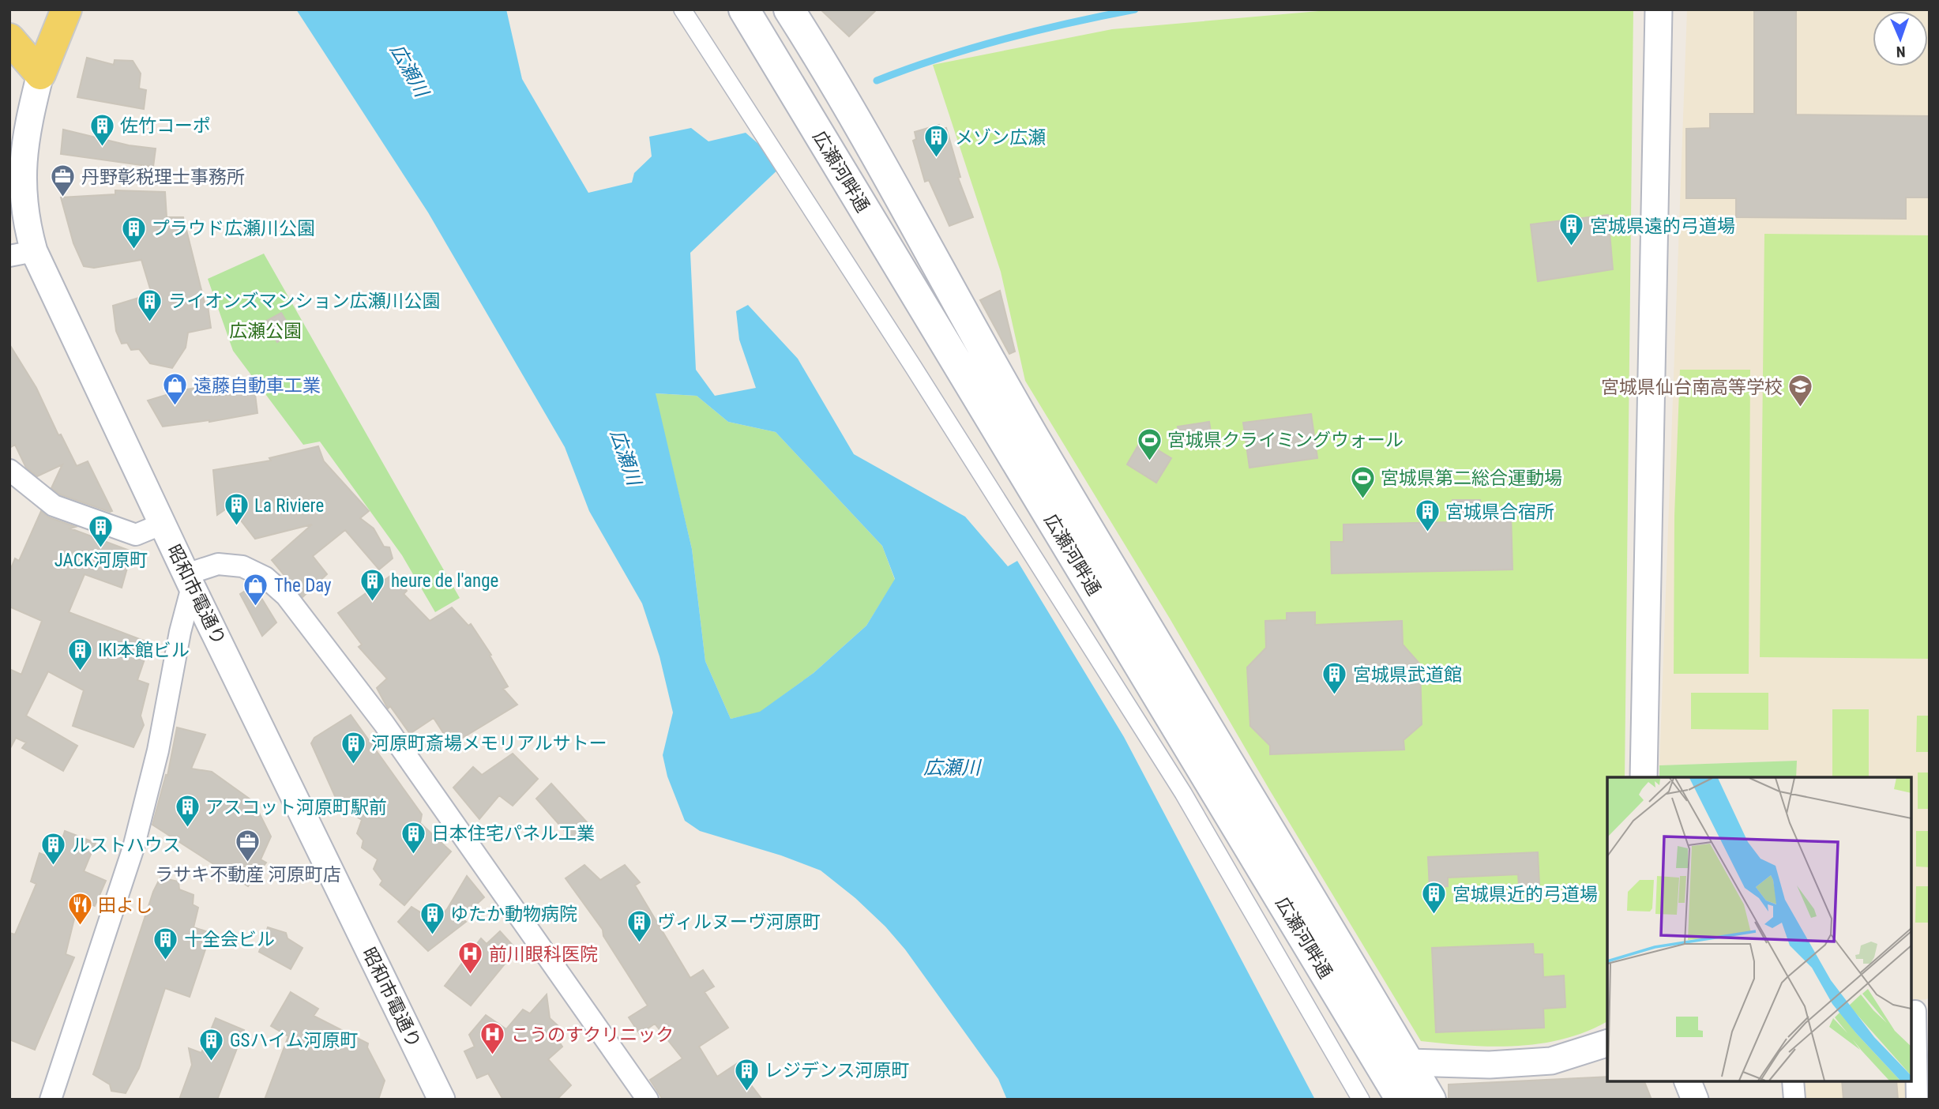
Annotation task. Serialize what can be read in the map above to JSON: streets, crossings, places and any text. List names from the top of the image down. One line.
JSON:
{"streets":{"main road":["広瀬河畔通"],"street":["昭和市電通り"]},"water":["広瀬川"],"parks":["広瀬公園"],"places":{"building":["佐竹コーポ","メゾン広瀬","宮城県遠的弓道場","プラウド広瀬川公園","ライオンズマンション広瀬川公園","La Riviere","宮城県合宿所","JACK河原町","heure de l'ange","IKI本館ビル","宮城県武道館","河原町斎場メモリアルサトー","アスコット河原町駅前","日本住宅パネル工業","ルストハウス","宮城県近的弓道場","ゆたか動物病院","ヴィルヌーヴ河原町","十全会ビル","GSハイム河原町","レジデンス河原町"],"office":["丹野彰税理士事務所","ラサキ不動産 河原町店"],"shop":["遠藤自動車工業","The Day"],"school or university":["宮城県仙台南高等学校"],"sports":["宮城県クライミングウォール","宮城県第二総合運動場"],"restaurant":["田よし"],"hospital":["前川眼科医院","こうのすクリニック"]},"north":"bottom"}
